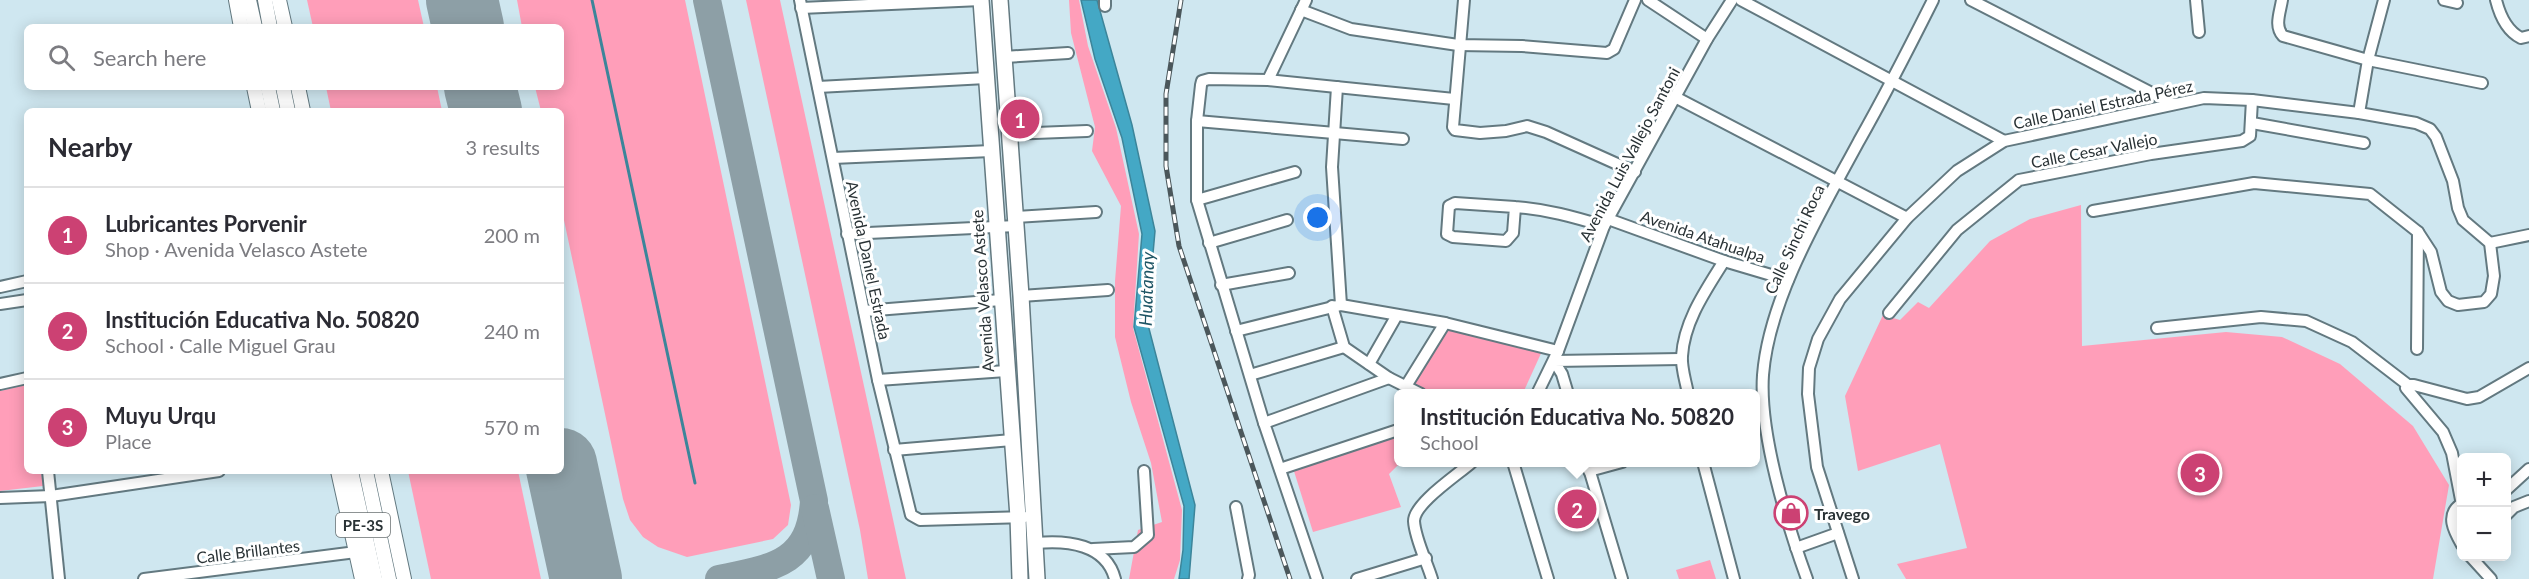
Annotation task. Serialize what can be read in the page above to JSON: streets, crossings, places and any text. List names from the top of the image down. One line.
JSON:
{"streets":{"highway":["Avenida Velasco Astete"],"main road":["PE-3S"],"street":["Calle Daniel Estrada Pérez","Calle Cesar Vallejo","Avenida Luis Vallejo Santoni","Avenida Atahualpa","Calle Sinchi Roca","Avenida Daniel Estrada","Calle Brillantes"]},"crossings":[["Avenida Luis Vallejo Santoni","Avenida Atahualpa"],["Avenida Atahualpa","Calle Sinchi Roca"],["Avenida Daniel Estrada","Avenida Velasco Astete"],["PE-3S","Calle Brillantes"]],"water":["Huatanay"],"places":{"shop":["Travego"]},"page":{"search":"Search here","pins":["1","3","2"],"heading":["Nearby","3 results"],"list":[{"mark":"1","name":"Lubricantes Porvenir","note":"Shop · Avenida Velasco Astete","value":"200 m"},{"mark":"2","name":"Institución Educativa No. 50820","note":"School · Calle Miguel Grau","value":"240 m"},{"mark":"3","name":"Muyu Urqu","note":"Place","value":"570 m"}],"popup":["Institución Educativa No. 50820","School"],"map_buttons":["+","−"]}}
